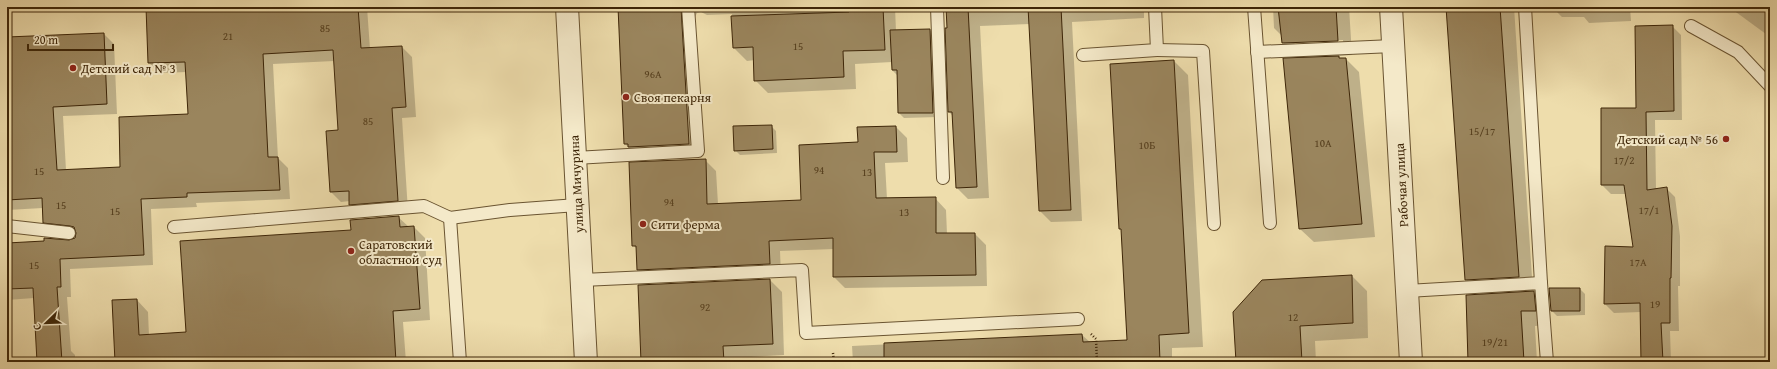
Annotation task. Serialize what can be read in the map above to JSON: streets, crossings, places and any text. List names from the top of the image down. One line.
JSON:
{"streets":{"street":["улица Мичурина","Рабочая улица"]},"places":["Детский сад № 3","Своя пекарня","Детский сад № 56","Сити ферма","Саратовский областной суд"],"house_numbers":["85","21","15","96А","85","15/17","10А","10Б","17/2","94","15","13","94","15","17/1","15","13","17А","15","19","92","12","19/21"],"scale_bar":"20 m","north":"bottom left"}
